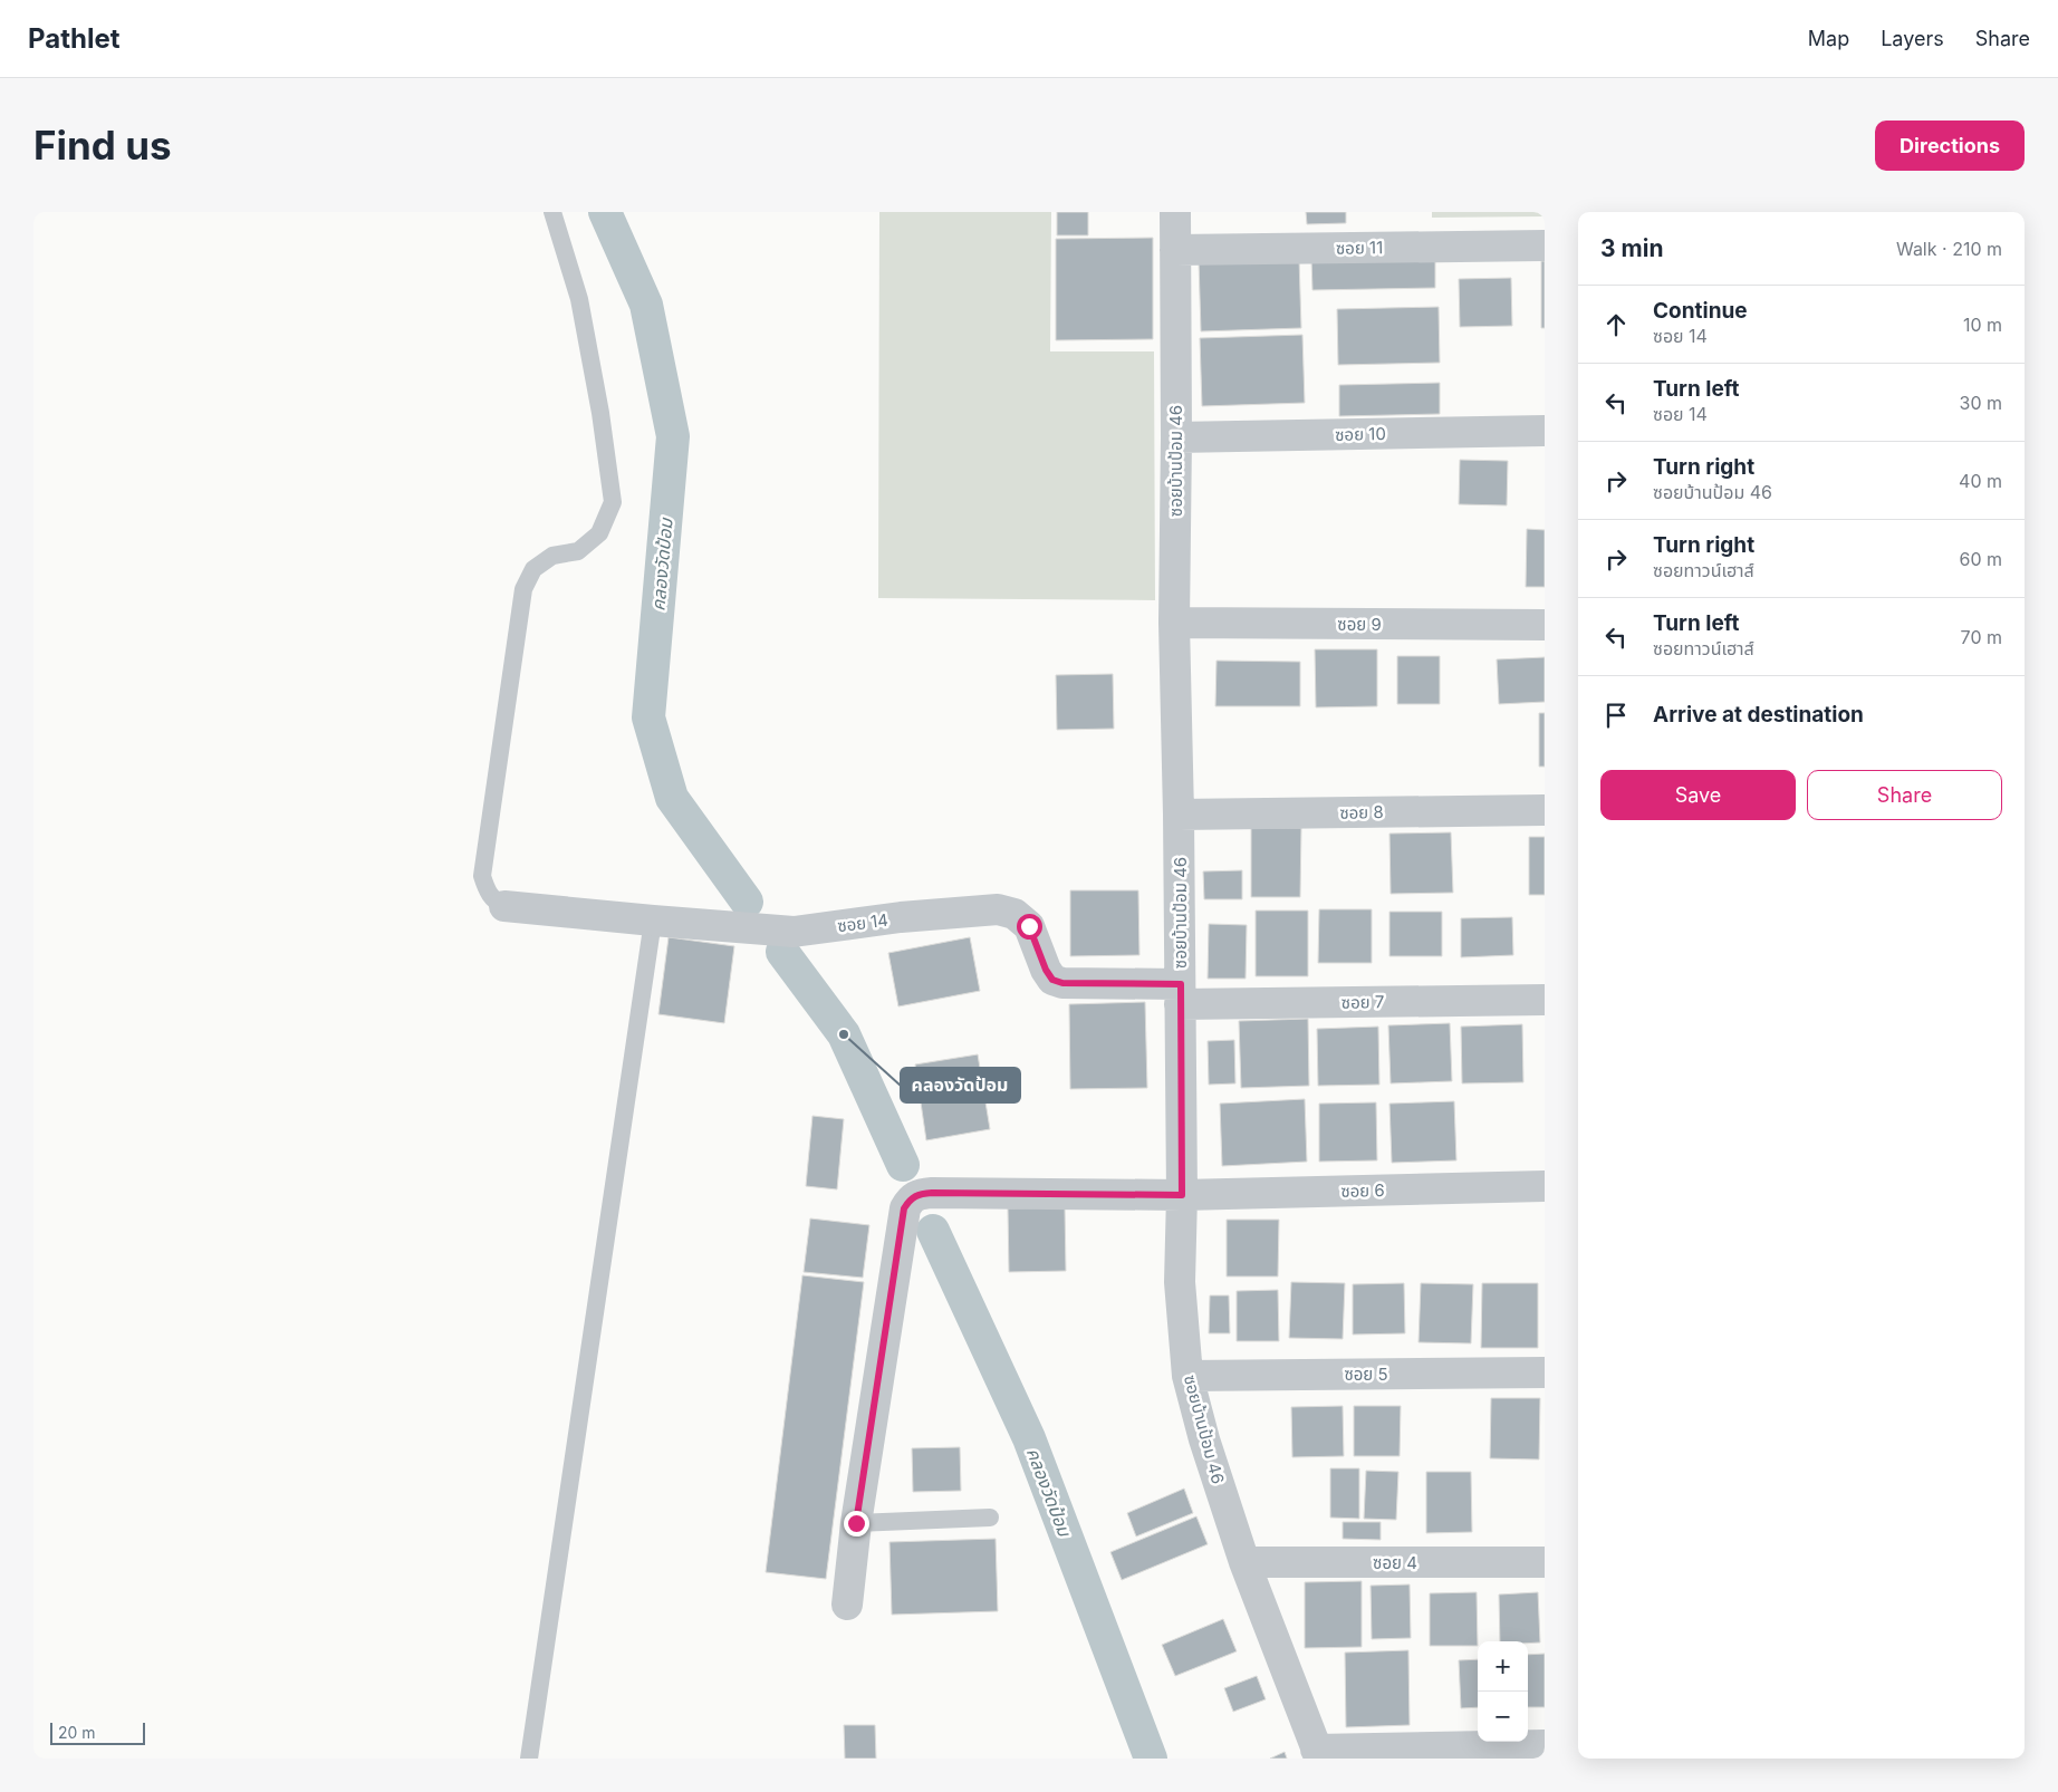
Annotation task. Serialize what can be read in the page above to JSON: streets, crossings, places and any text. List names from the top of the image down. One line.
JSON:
{"streets":{"street":["ซอย 11","ซอย 10","ซอยบ้านป้อม 46","ซอย 9","ซอย 8","ซอย 14","ซอย 7","ซอย 6","ซอย 5","ซอย 4"]},"crossings":[["ซอย 11","ซอยบ้านป้อม 46"],["ซอย 10","ซอยบ้านป้อม 46"],["ซอยบ้านป้อม 46","ซอย 9"],["ซอยบ้านป้อม 46","ซอย 8"],["ซอยบ้านป้อม 46","ซอย 14"],["ซอยบ้านป้อม 46","ซอย 7"],["ซอยบ้านป้อม 46","ซอย 6"],["ซอยบ้านป้อม 46","ซอย 5"],["ซอยบ้านป้อม 46","ซอย 4"],["ซอย 14","ซอย 7"]],"water":["คลองวัดป้อม"],"places":["คลองวัดป้อม"],"scale_bar":"20 m","page":{"header":"Pathlet","nav":["Map","Layers","Share"],"buttons":["Directions",["Save","Share"]],"title":"Find us","heading":["3 min","Walk · 210 m"],"list":[["Continue","ซอย 14","10 m"],["Turn left","ซอย 14","30 m"],["Turn right","ซอยบ้านป้อม 46","40 m"],["Turn right","ซอยทาวน์เฮาส์","60 m"],["Turn left","ซอยทาวน์เฮาส์","70 m"],"Arrive at destination"],"map_buttons":["+","−"],"scale":"20 m"}}
